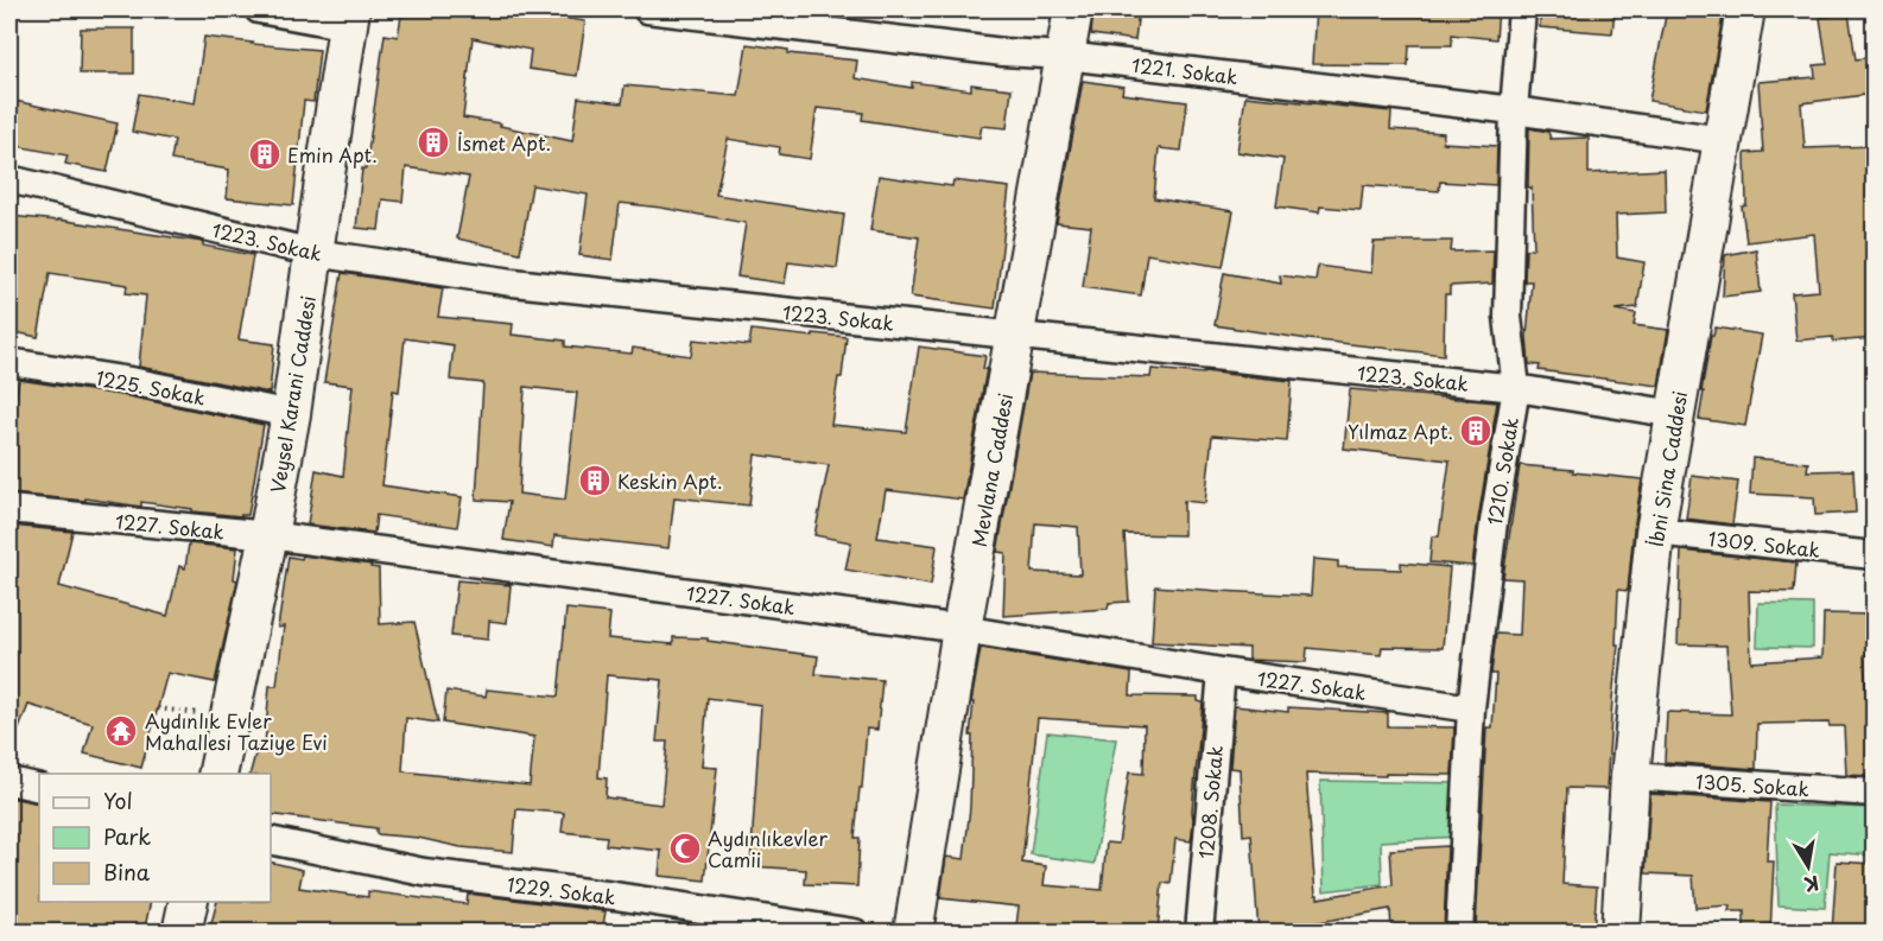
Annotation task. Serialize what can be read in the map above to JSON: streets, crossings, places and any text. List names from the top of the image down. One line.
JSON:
{"streets":{"street":["1221. Sokak","1223. Sokak","1225. Sokak","Veysel Karani Caddesi","İbni Sina Caddesi","Mevlana Caddesi","1210. Sokak","1227. Sokak","1309. Sokak","1305. Sokak","1208. Sokak","1229. Sokak"]},"crossings":[["1221. Sokak","İbni Sina Caddesi"],["1221. Sokak","Mevlana Caddesi"],["1221. Sokak","1210. Sokak"],["1223. Sokak","Veysel Karani Caddesi"],["1223. Sokak","İbni Sina Caddesi"],["1223. Sokak","Mevlana Caddesi"],["1223. Sokak","1210. Sokak"],["1225. Sokak","Veysel Karani Caddesi"],["Veysel Karani Caddesi","1227. Sokak"],["İbni Sina Caddesi","1309. Sokak"],["İbni Sina Caddesi","1305. Sokak"],["Mevlana Caddesi","1227. Sokak"],["1210. Sokak","1227. Sokak"],["1227. Sokak","1208. Sokak"]],"places":{"building":["İsmet Apt.","Emin Apt.","Yılmaz Apt.","Keskin Apt."],"temple":["Aydınlık Evler Mahallesi Taziye Evi"],"mosque":["Aydınlıkevler Camii"]},"legend":["Yol","Park","Bina"],"north":"bottom"}
